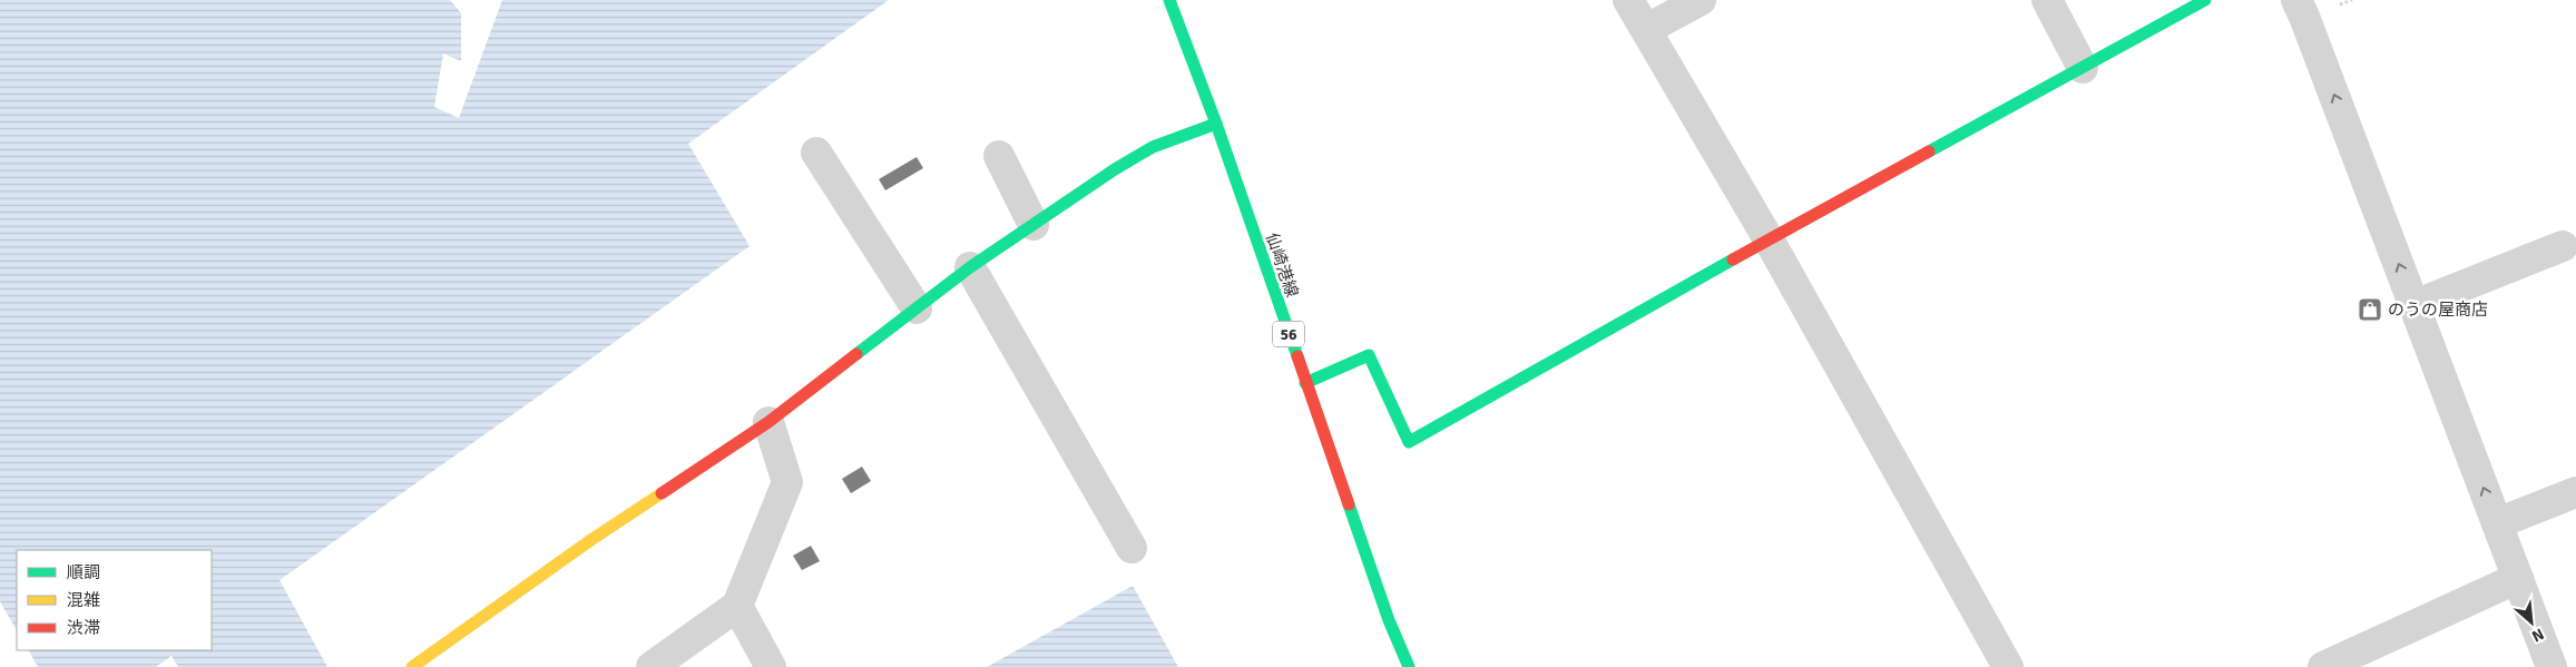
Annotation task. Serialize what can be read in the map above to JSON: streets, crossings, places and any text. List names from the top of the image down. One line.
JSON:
{"streets":{"street":["仙崎港線","56"]},"places":{"shop":["のうの屋商店"]},"legend":["順調","混雑","渋滞"],"north":"bottom right"}
